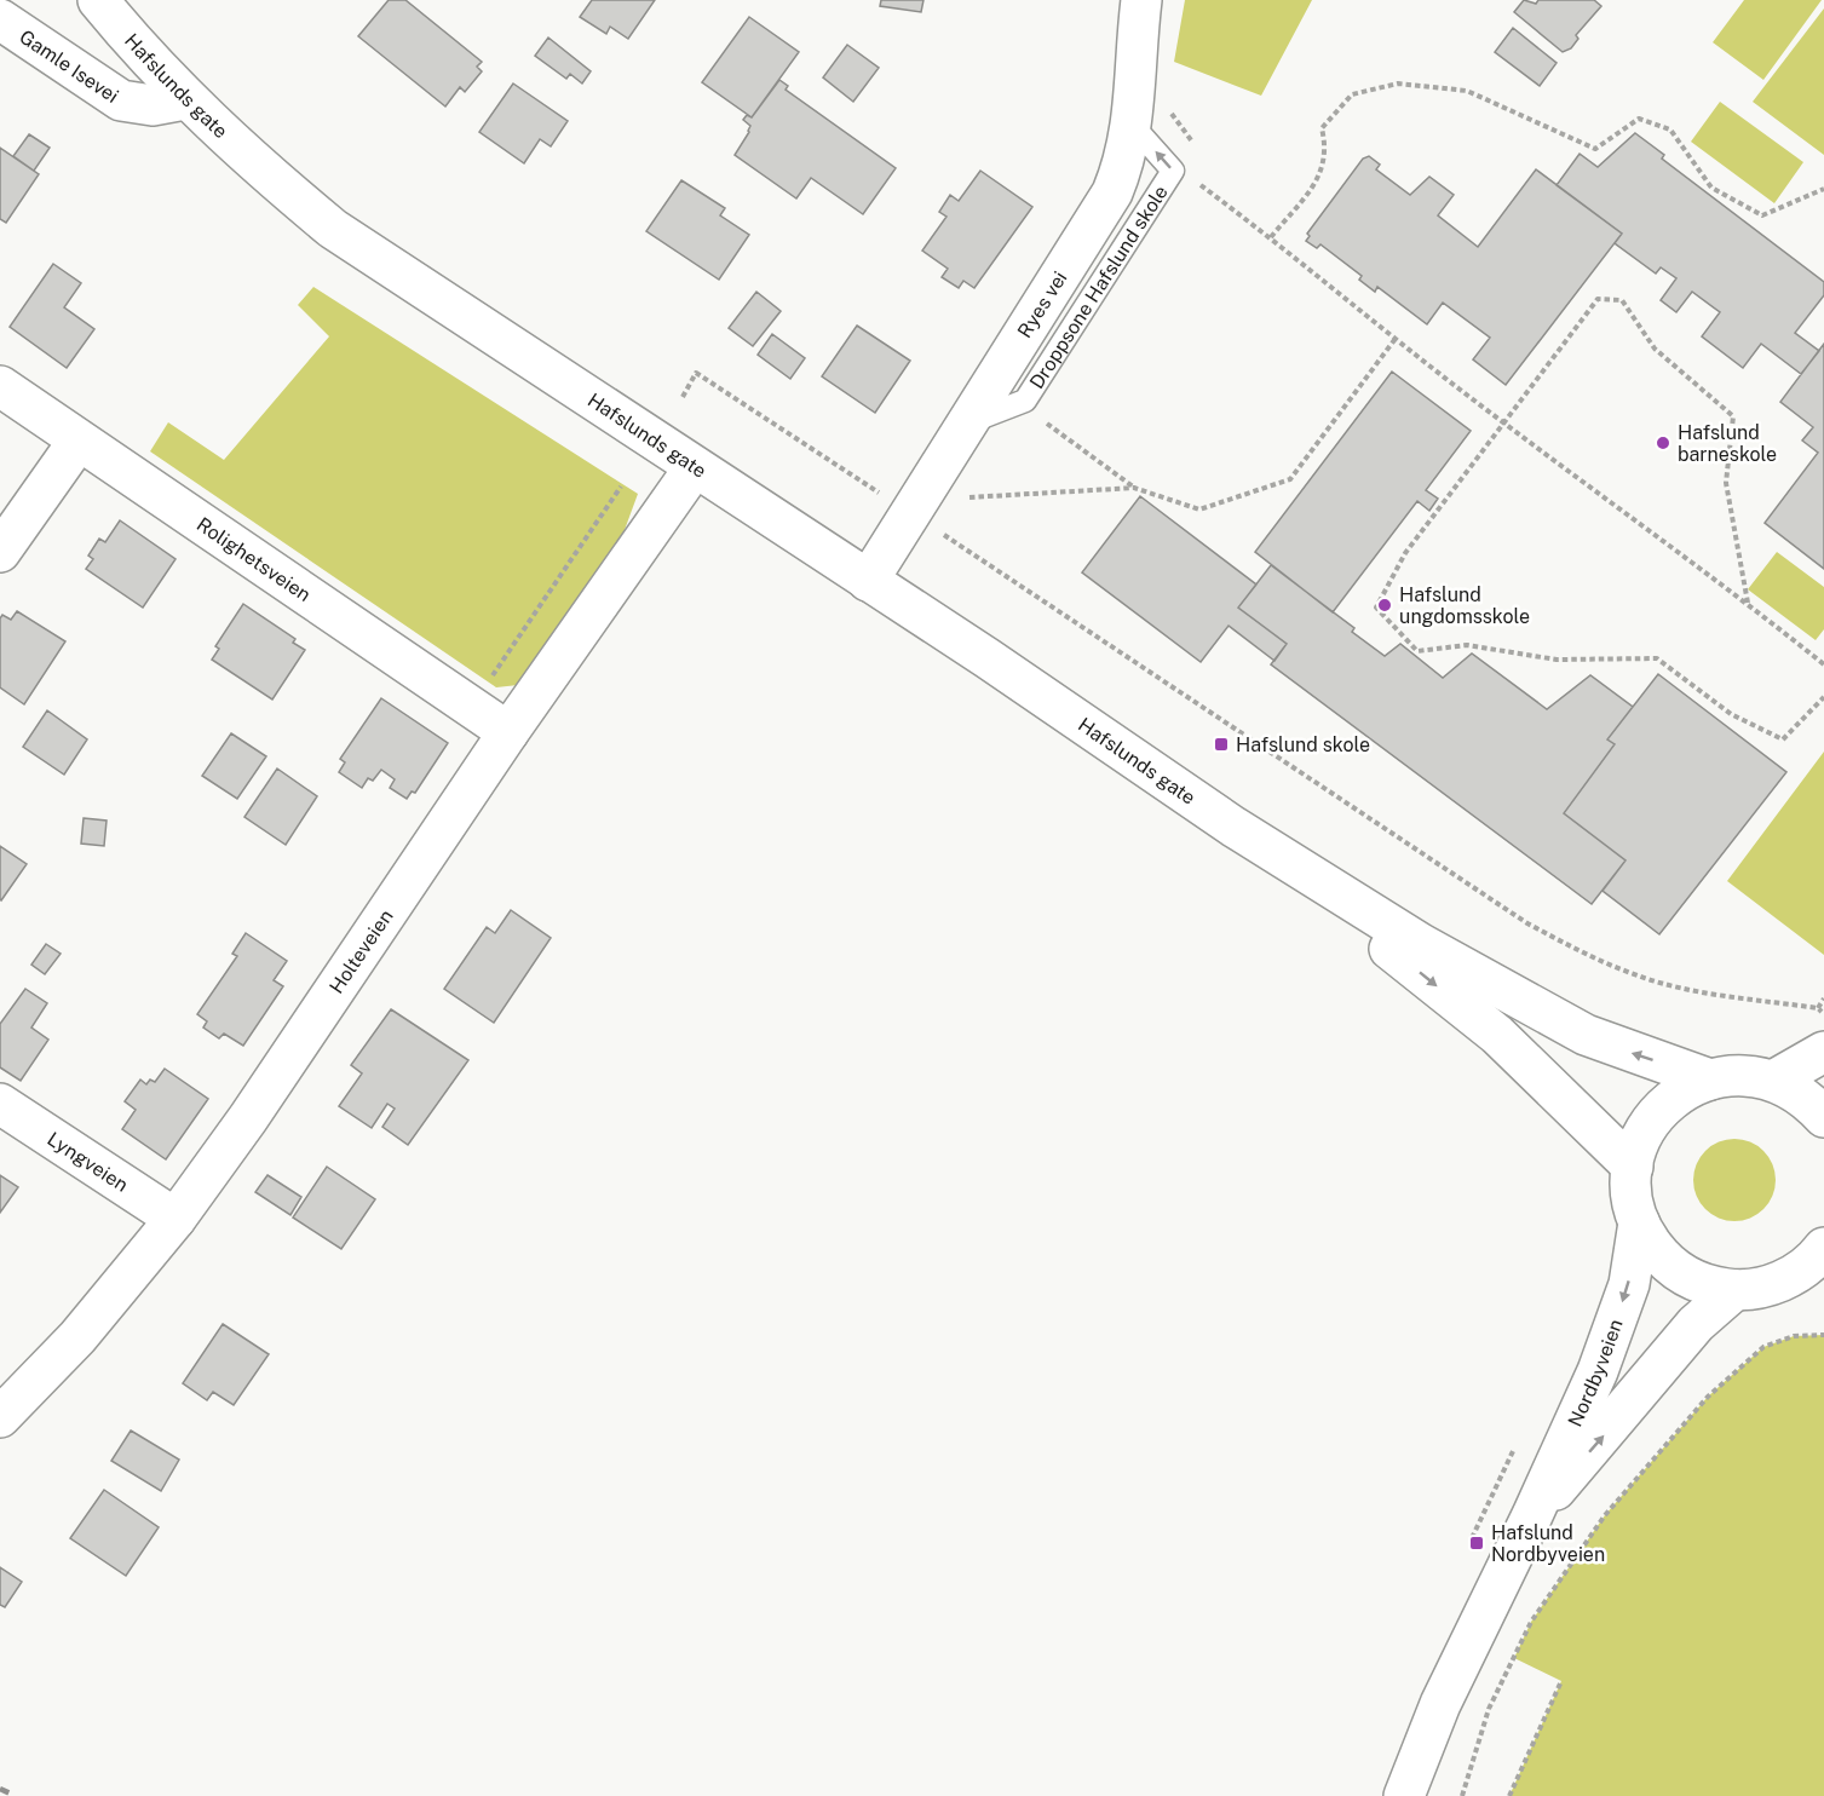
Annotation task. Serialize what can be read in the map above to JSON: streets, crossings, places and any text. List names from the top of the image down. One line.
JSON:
{"streets":{"main road":["Gamle Isevei","Hafslunds gate","Ryes vei","Rolighetsveien","Holteveien","Lyngveien","Nordbyveien"],"lane":["Droppsone Hafslund skole"]},"crossings":[["Gamle Isevei","Hafslunds gate"],["Hafslunds gate","Ryes vei"],["Hafslunds gate","Holteveien"],["Droppsone Hafslund skole","Ryes vei"],["Rolighetsveien","Holteveien"],["Holteveien","Lyngveien"]],"one_way":["Droppsone Hafslund skole"],"places":{"other":["Hafslund barneskole","Hafslund ungdomsskole"],"transit":["Hafslund skole","Hafslund Nordbyveien"]}}
